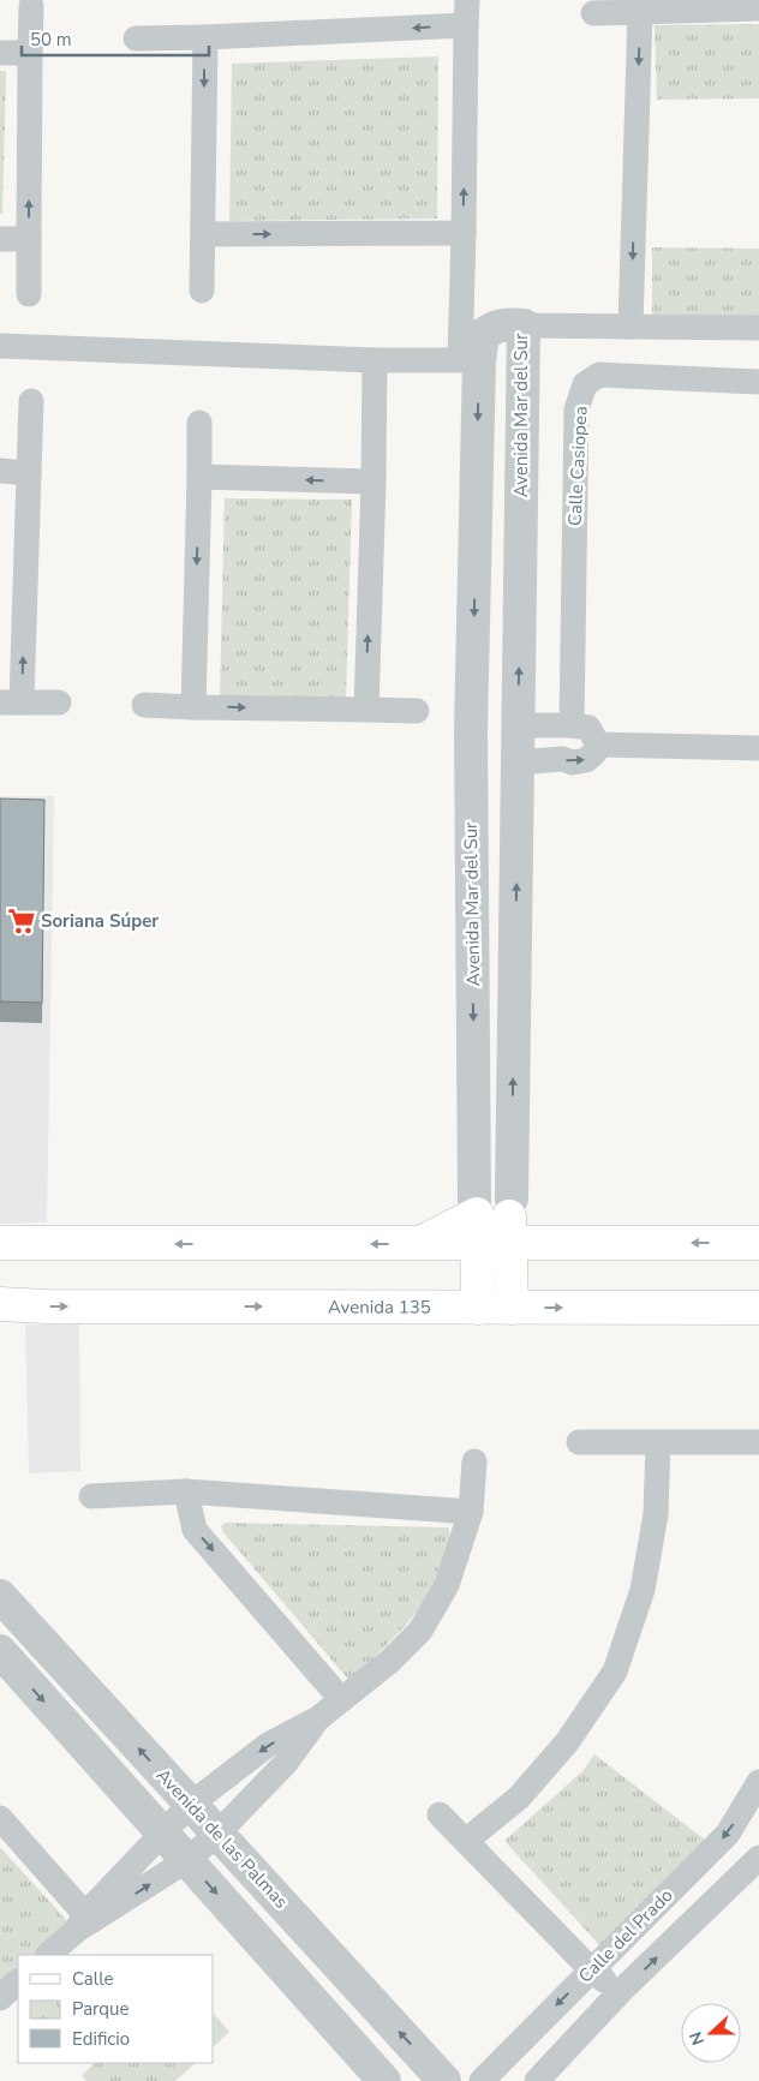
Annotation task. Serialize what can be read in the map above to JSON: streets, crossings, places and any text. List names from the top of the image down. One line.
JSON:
{"streets":{"main road":["Avenida 135"],"street":["Avenida Mar del Sur","Calle Casiopea","Avenida de las Palmas","Calle del Prado"]},"places":{"supermarket":["Soriana Súper"]},"legend":["Calle","Parque","Edificio"],"scale_bar":"50 m","north":"left"}
